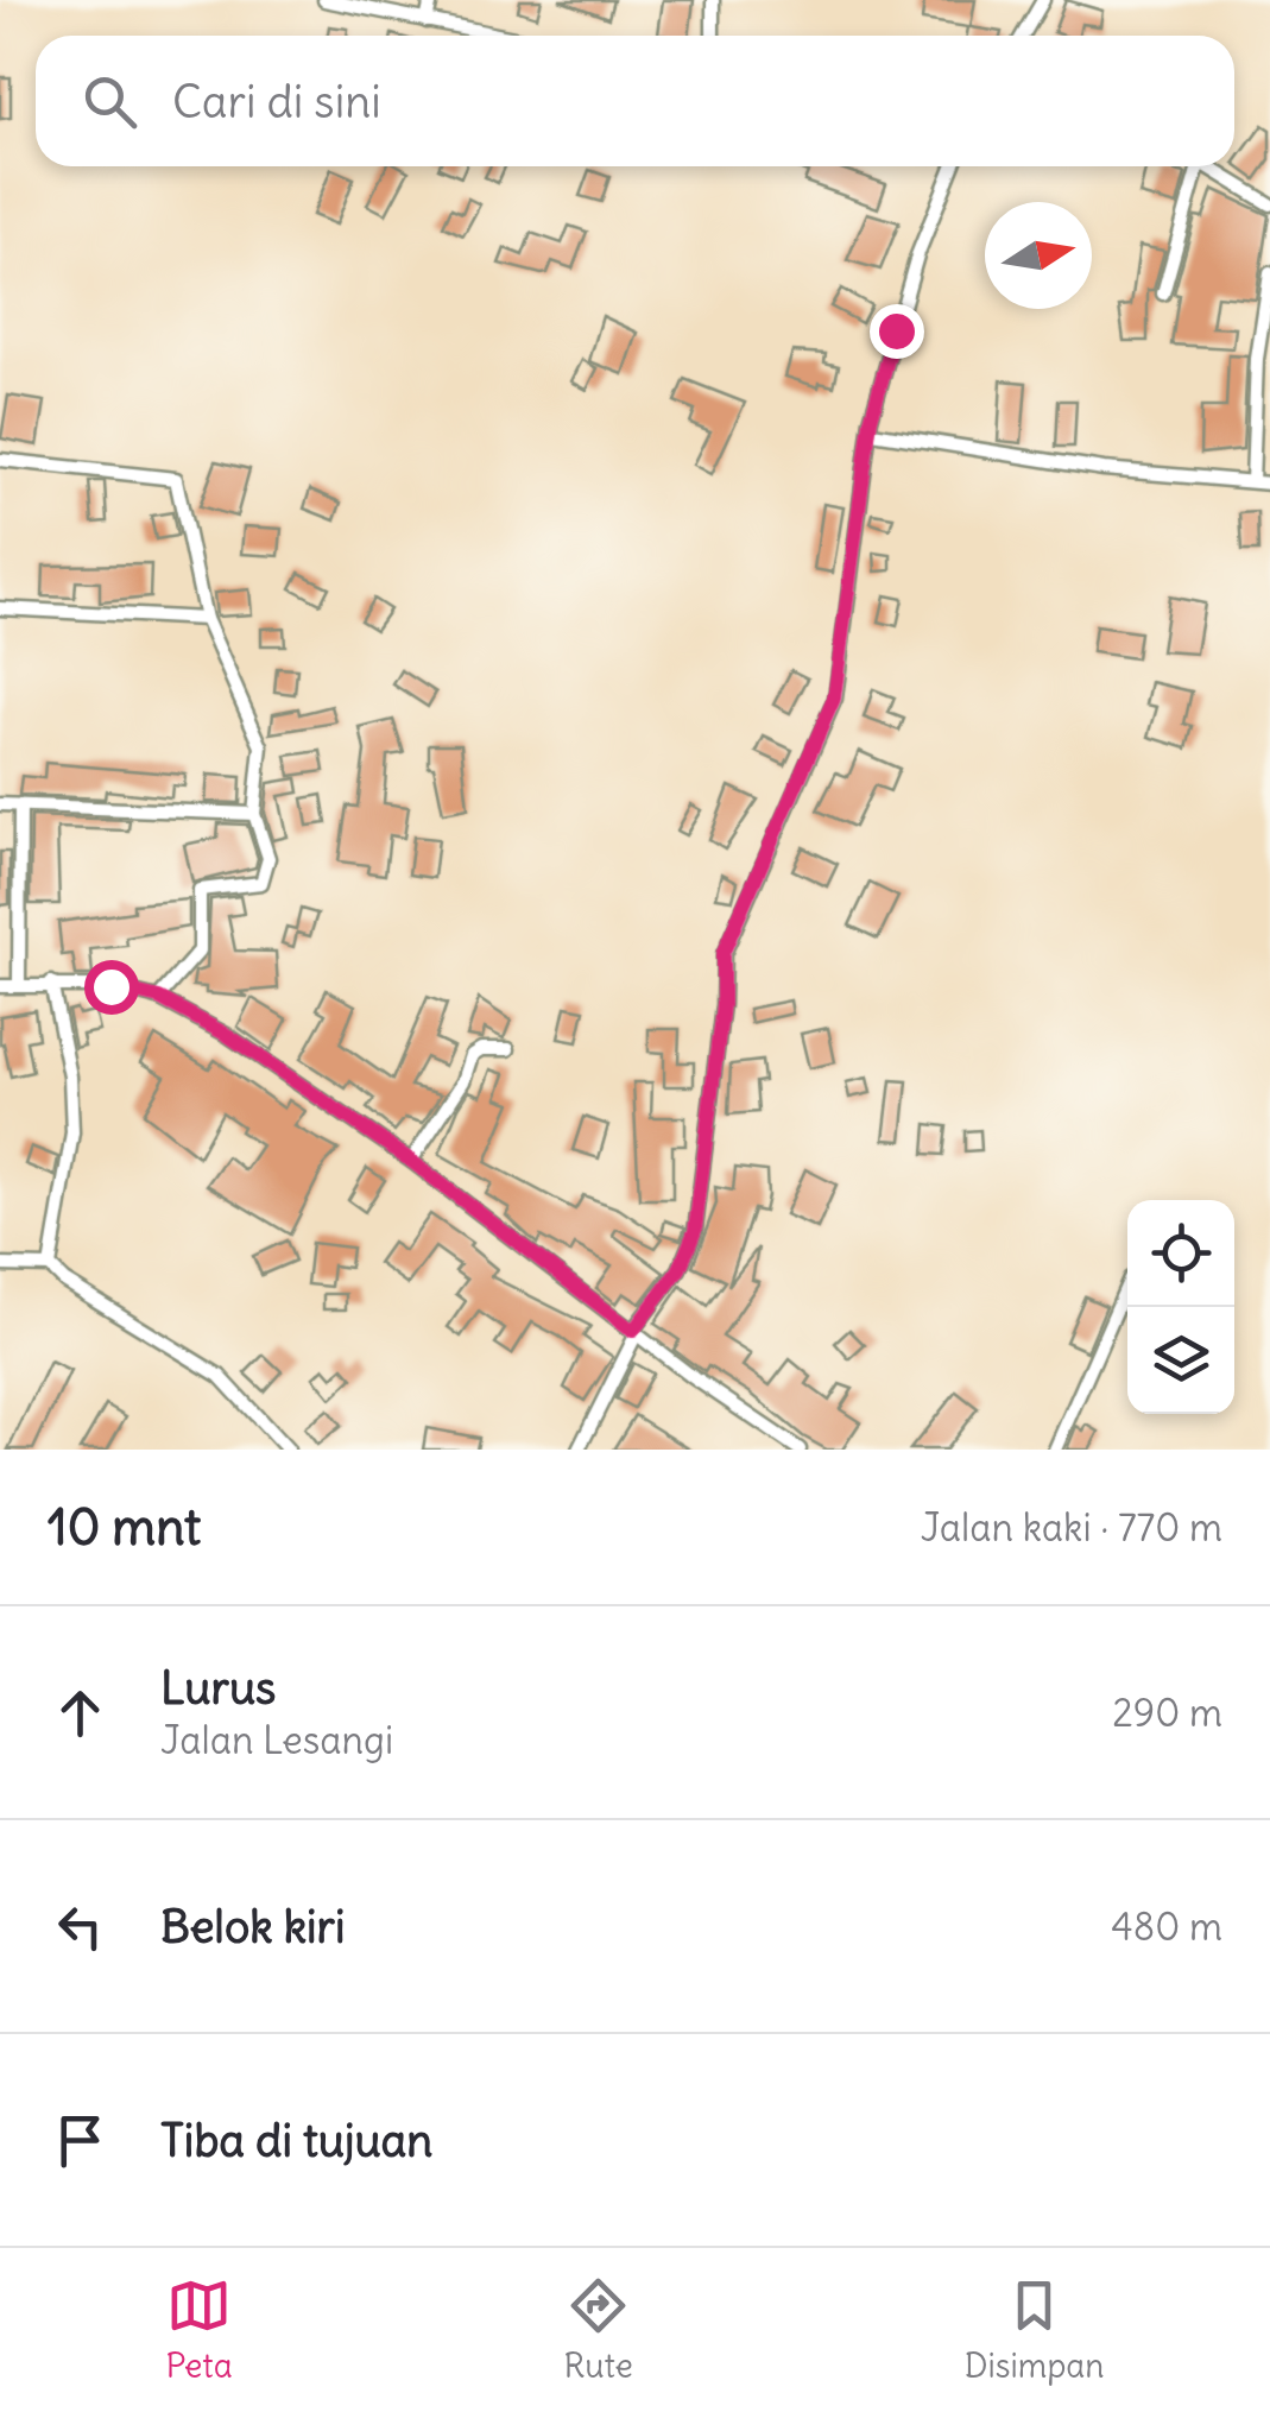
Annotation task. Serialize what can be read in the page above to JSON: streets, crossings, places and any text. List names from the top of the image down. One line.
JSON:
{"north":"right","page":{"search":"Cari di sini","heading":["10 mnt","Jalan kaki · 770 m"],"list":[["Lurus","Jalan Lesangi","290 m"],["Belok kiri","480 m"],"Tiba di tujuan"],"nav":["Peta","Rute","Disimpan"]}}
